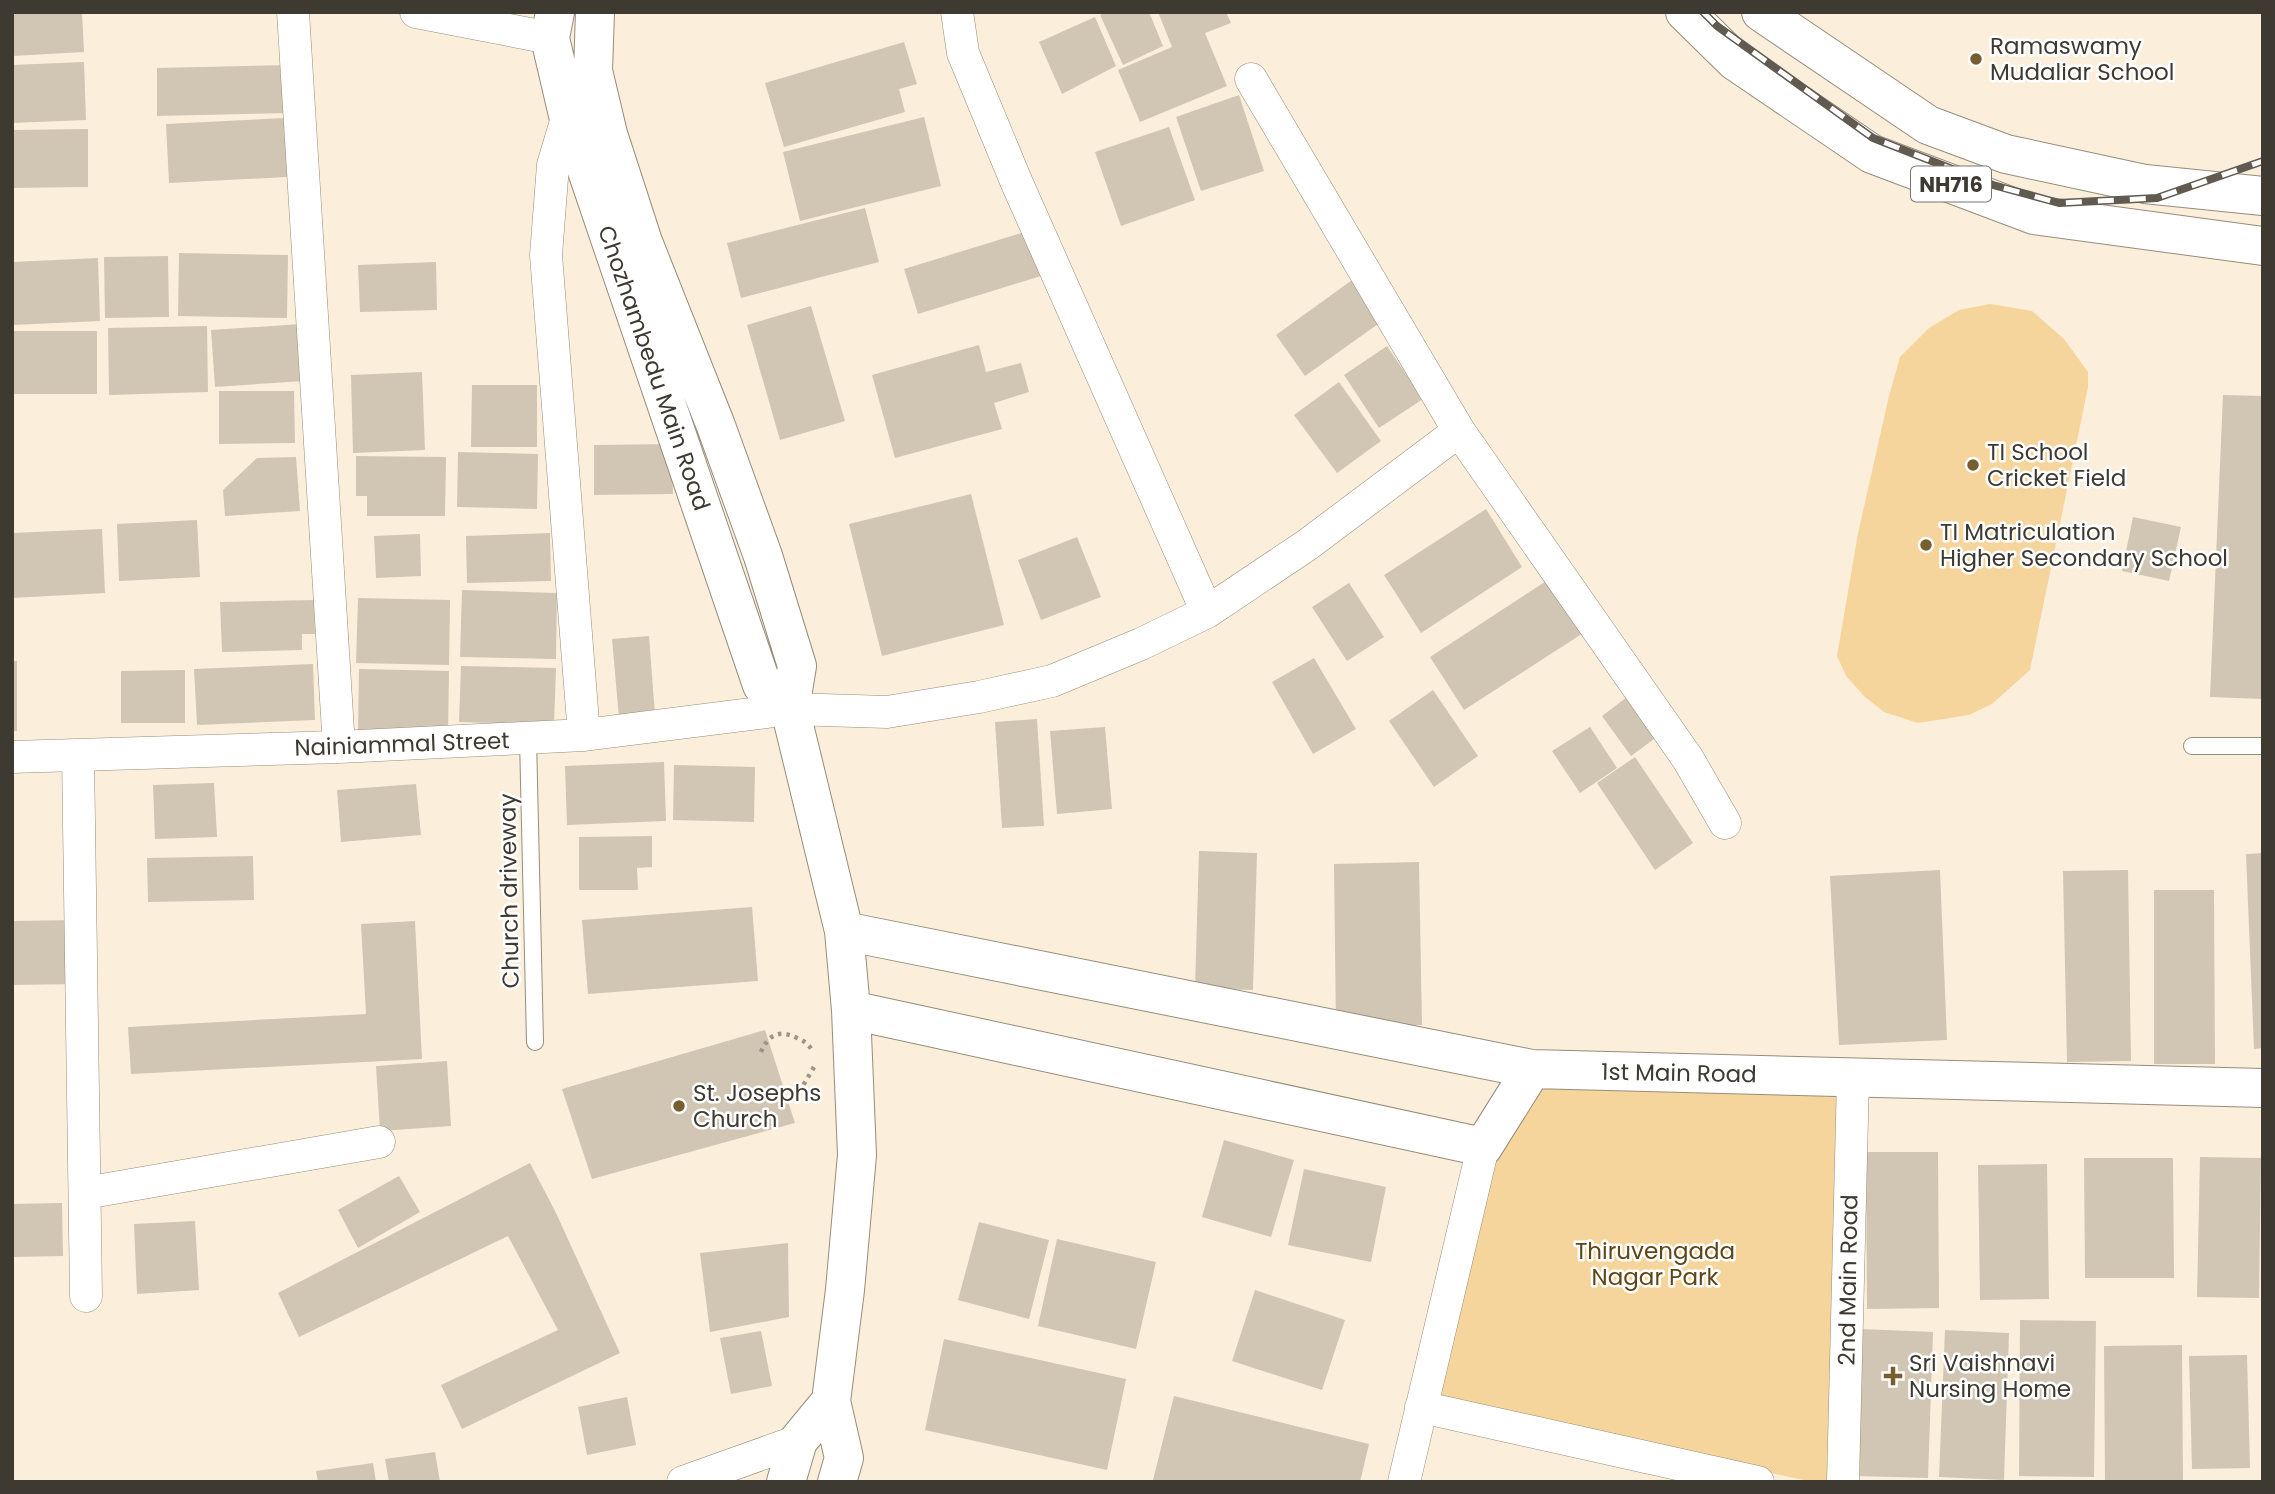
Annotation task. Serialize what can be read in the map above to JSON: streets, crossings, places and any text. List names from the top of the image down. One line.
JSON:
{"streets":{"main road":["NH716","Chozhambedu Main Road","1st Main Road"],"street":["Nainiammal Street","2nd Main Road"],"lane":["Church driveway"]},"crossings":[["Chozhambedu Main Road","Nainiammal Street"],["Chozhambedu Main Road","1st Main Road"],["Nainiammal Street","Church driveway"],["1st Main Road","2nd Main Road"]],"parks":["Thiruvengada Nagar Park"],"places":{"other":["Ramaswamy Mudaliar School","TI School Cricket Field","TI Matriculation Higher Secondary School","St. Josephs Church"],"health":["Sri Vaishnavi Nursing Home"]}}
